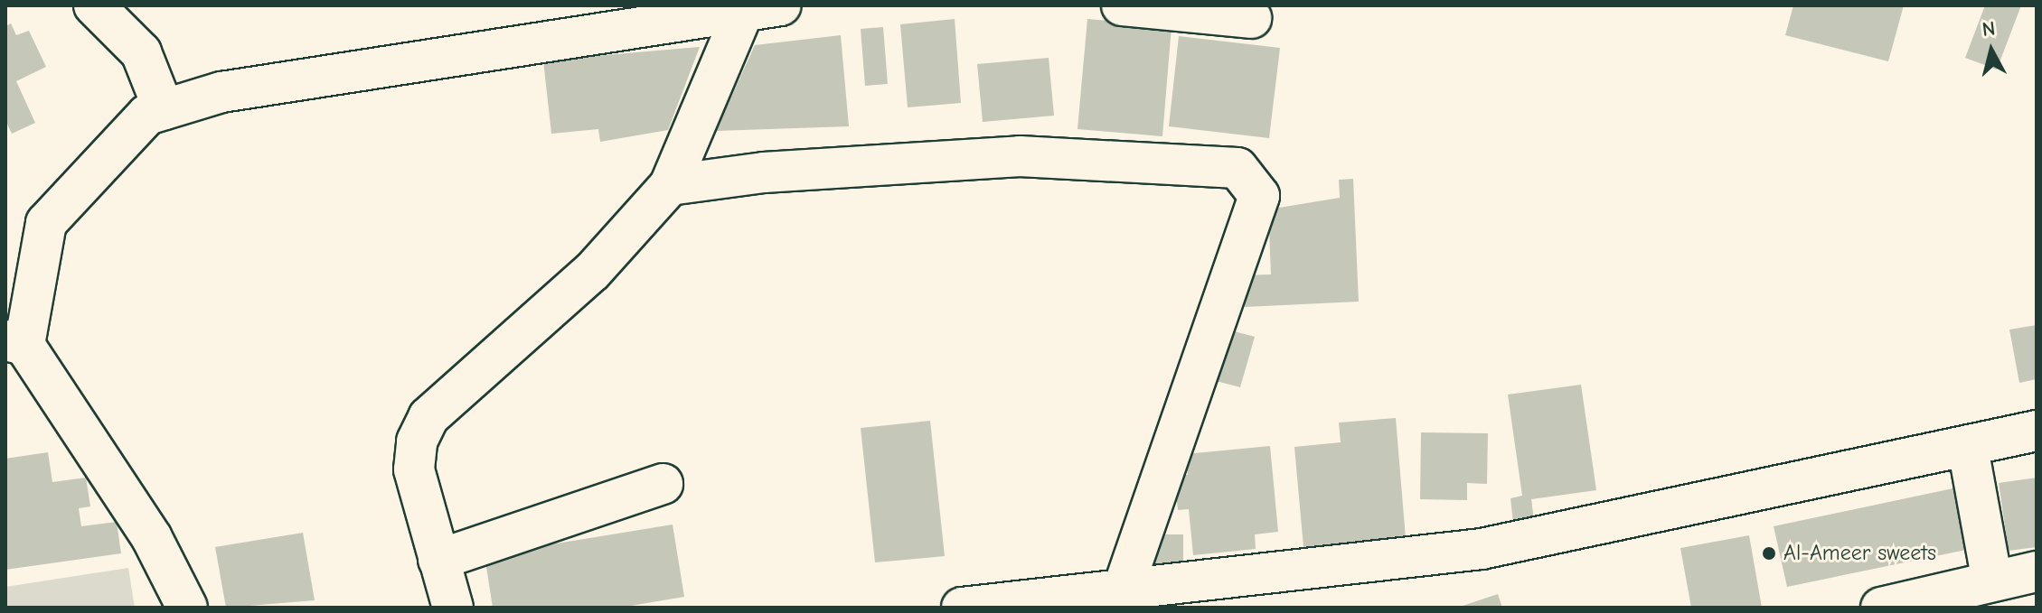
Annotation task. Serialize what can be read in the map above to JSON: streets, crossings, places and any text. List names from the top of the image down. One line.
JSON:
{"places":["Al-Ameer sweets"],"north":"top"}
